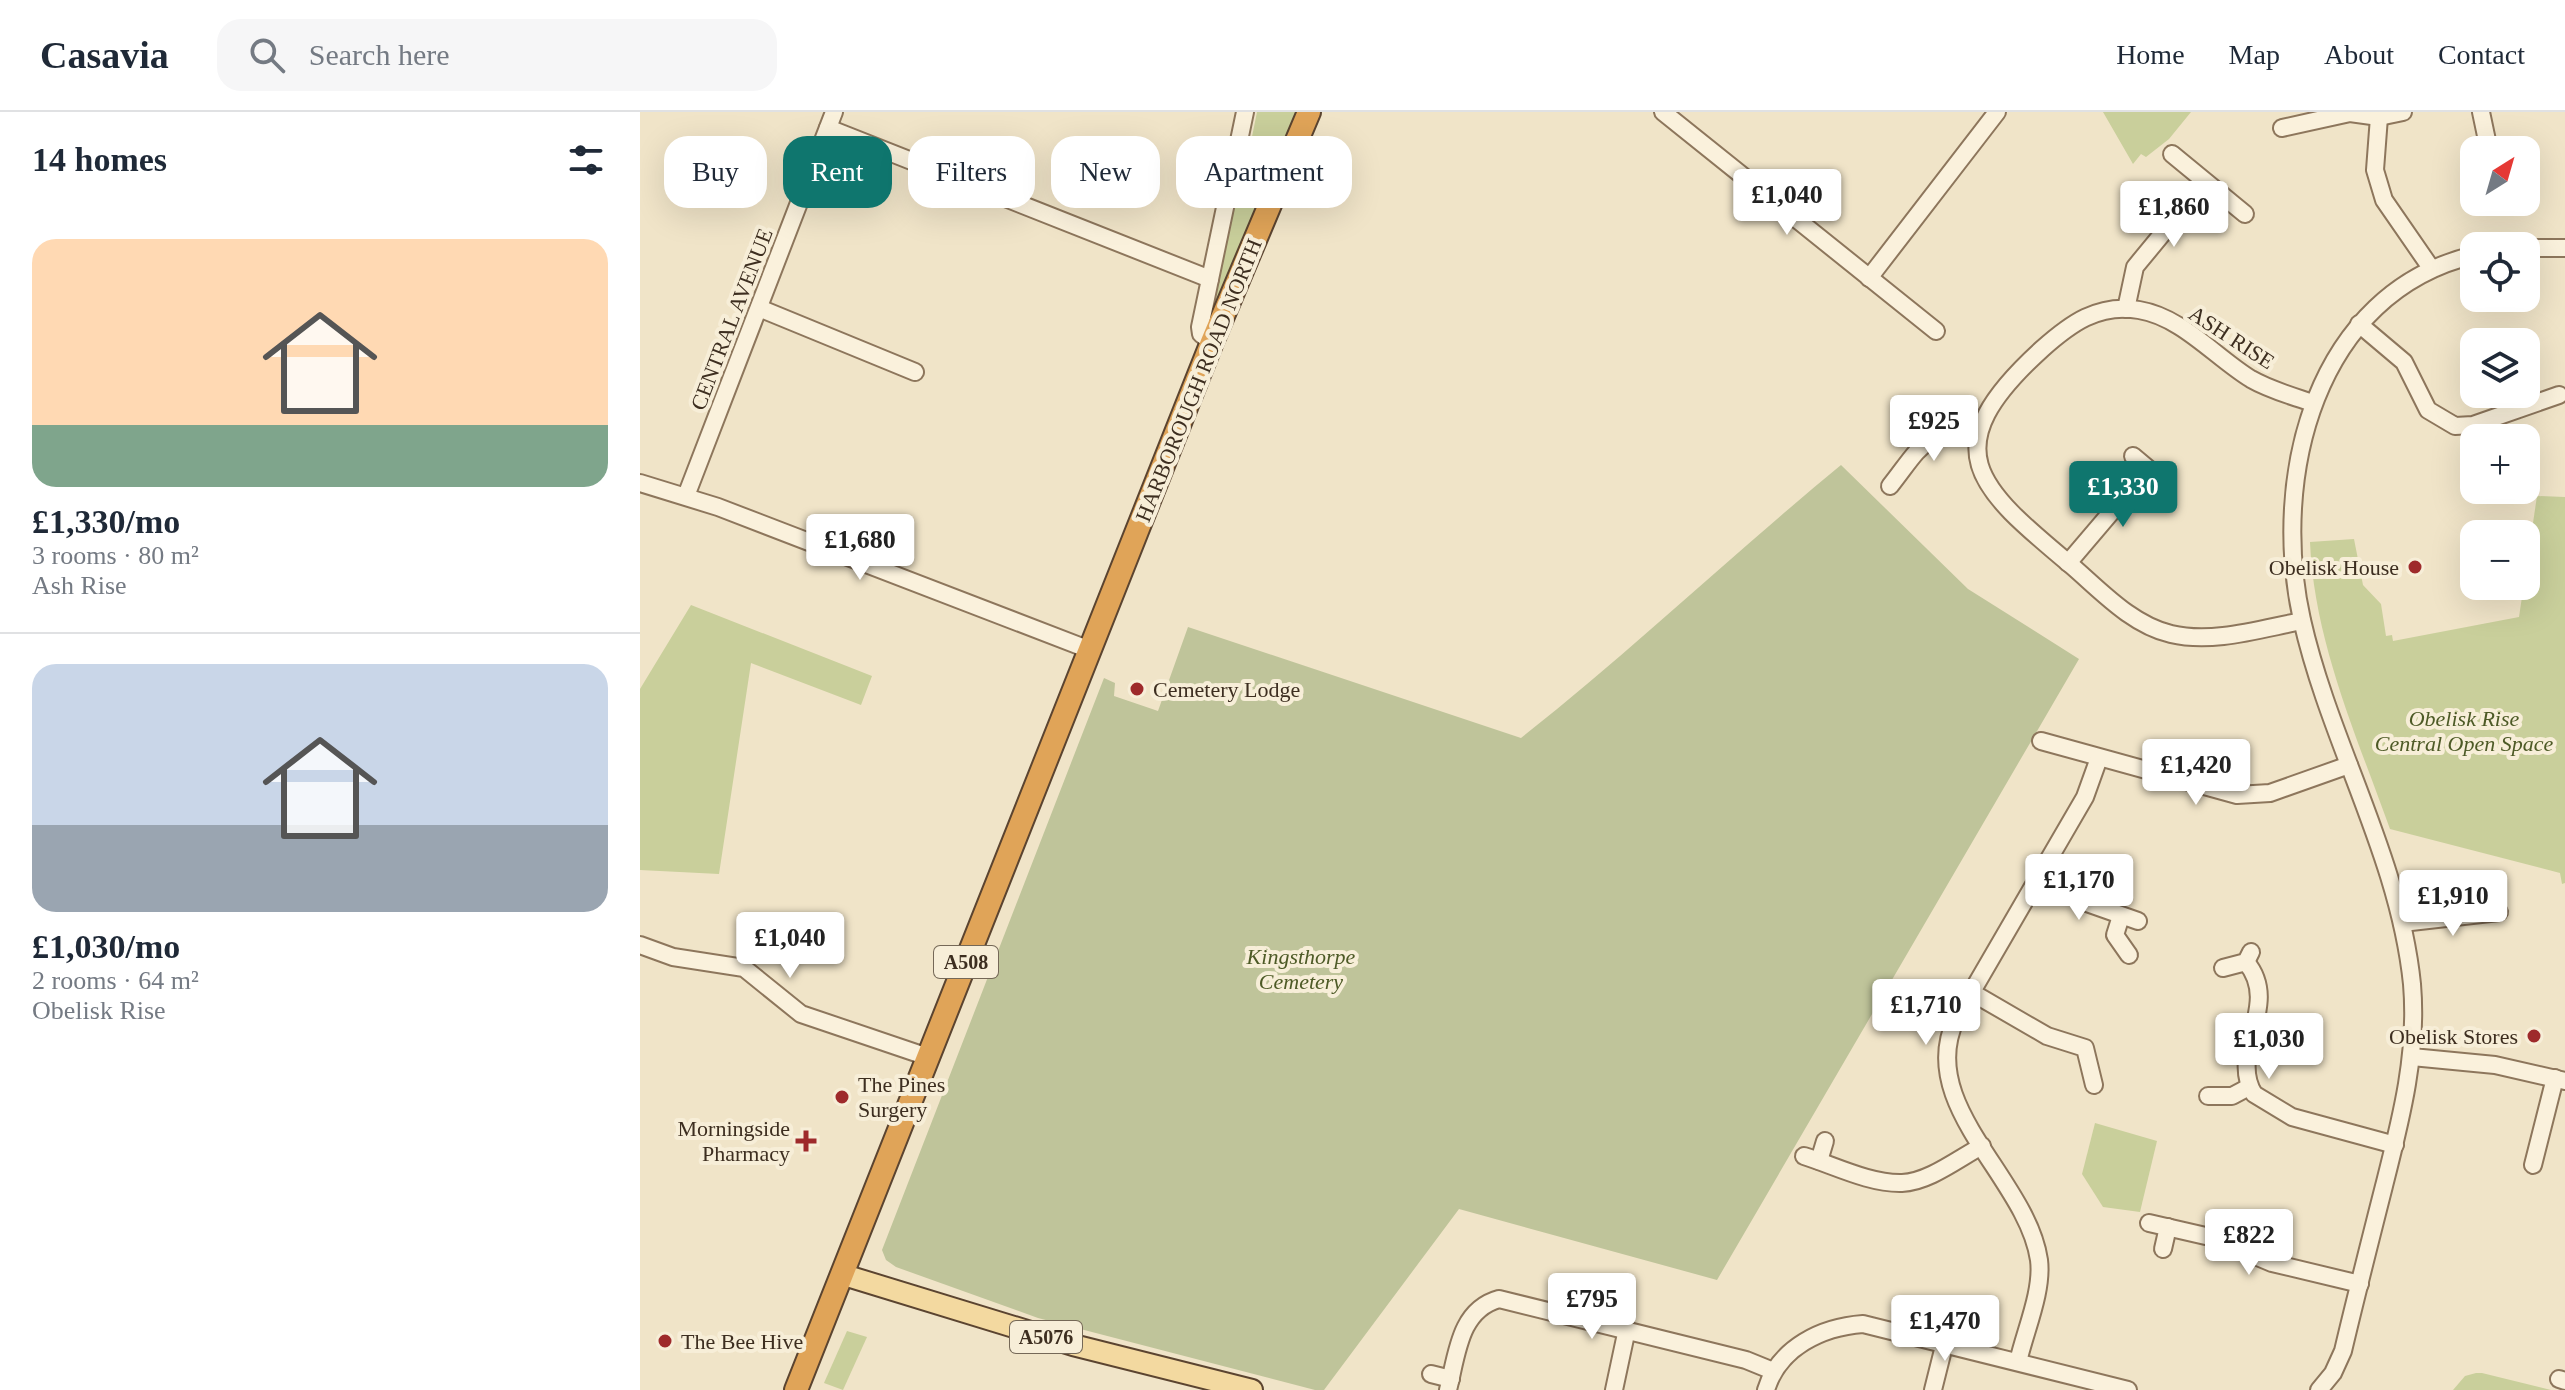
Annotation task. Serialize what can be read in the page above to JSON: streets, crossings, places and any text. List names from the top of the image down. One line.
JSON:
{"streets":{"highway":["HARBOROUGH ROAD NORTH","A508"],"main road":["A5076"],"street":["CENTRAL AVENUE","ASH RISE"]},"crossings":[["HARBOROUGH ROAD NORTH","A508"],["A508","A5076"]],"parks":["Obelisk Rise Central Open Space","Kingsthorpe Cemetery"],"places":{"other":["Obelisk House","Cemetery Lodge","Obelisk Stores","The Pines Surgery","The Bee Hive"],"health":["Morningside Pharmacy"]},"north":"top right","page":{"header":"Casavia","search":"Search here","nav":["Home","Map","About","Contact"],"heading":"14 homes","map_buttons":["+","−"],"chip":["Buy","Rent","Filters","New","Apartment"],"price":["£1,040","£1,860","£925","£1,330","£1,680","£1,420","£1,170","£1,910","£1,040","£1,710","£1,030","£822","£795","£1,470"],"list":[{"name":"£1,330/mo","note":"3 rooms · 80 m² · Ash Rise"},{"name":"£1,030/mo","note":"2 rooms · 64 m² · Obelisk Rise"}]}}
